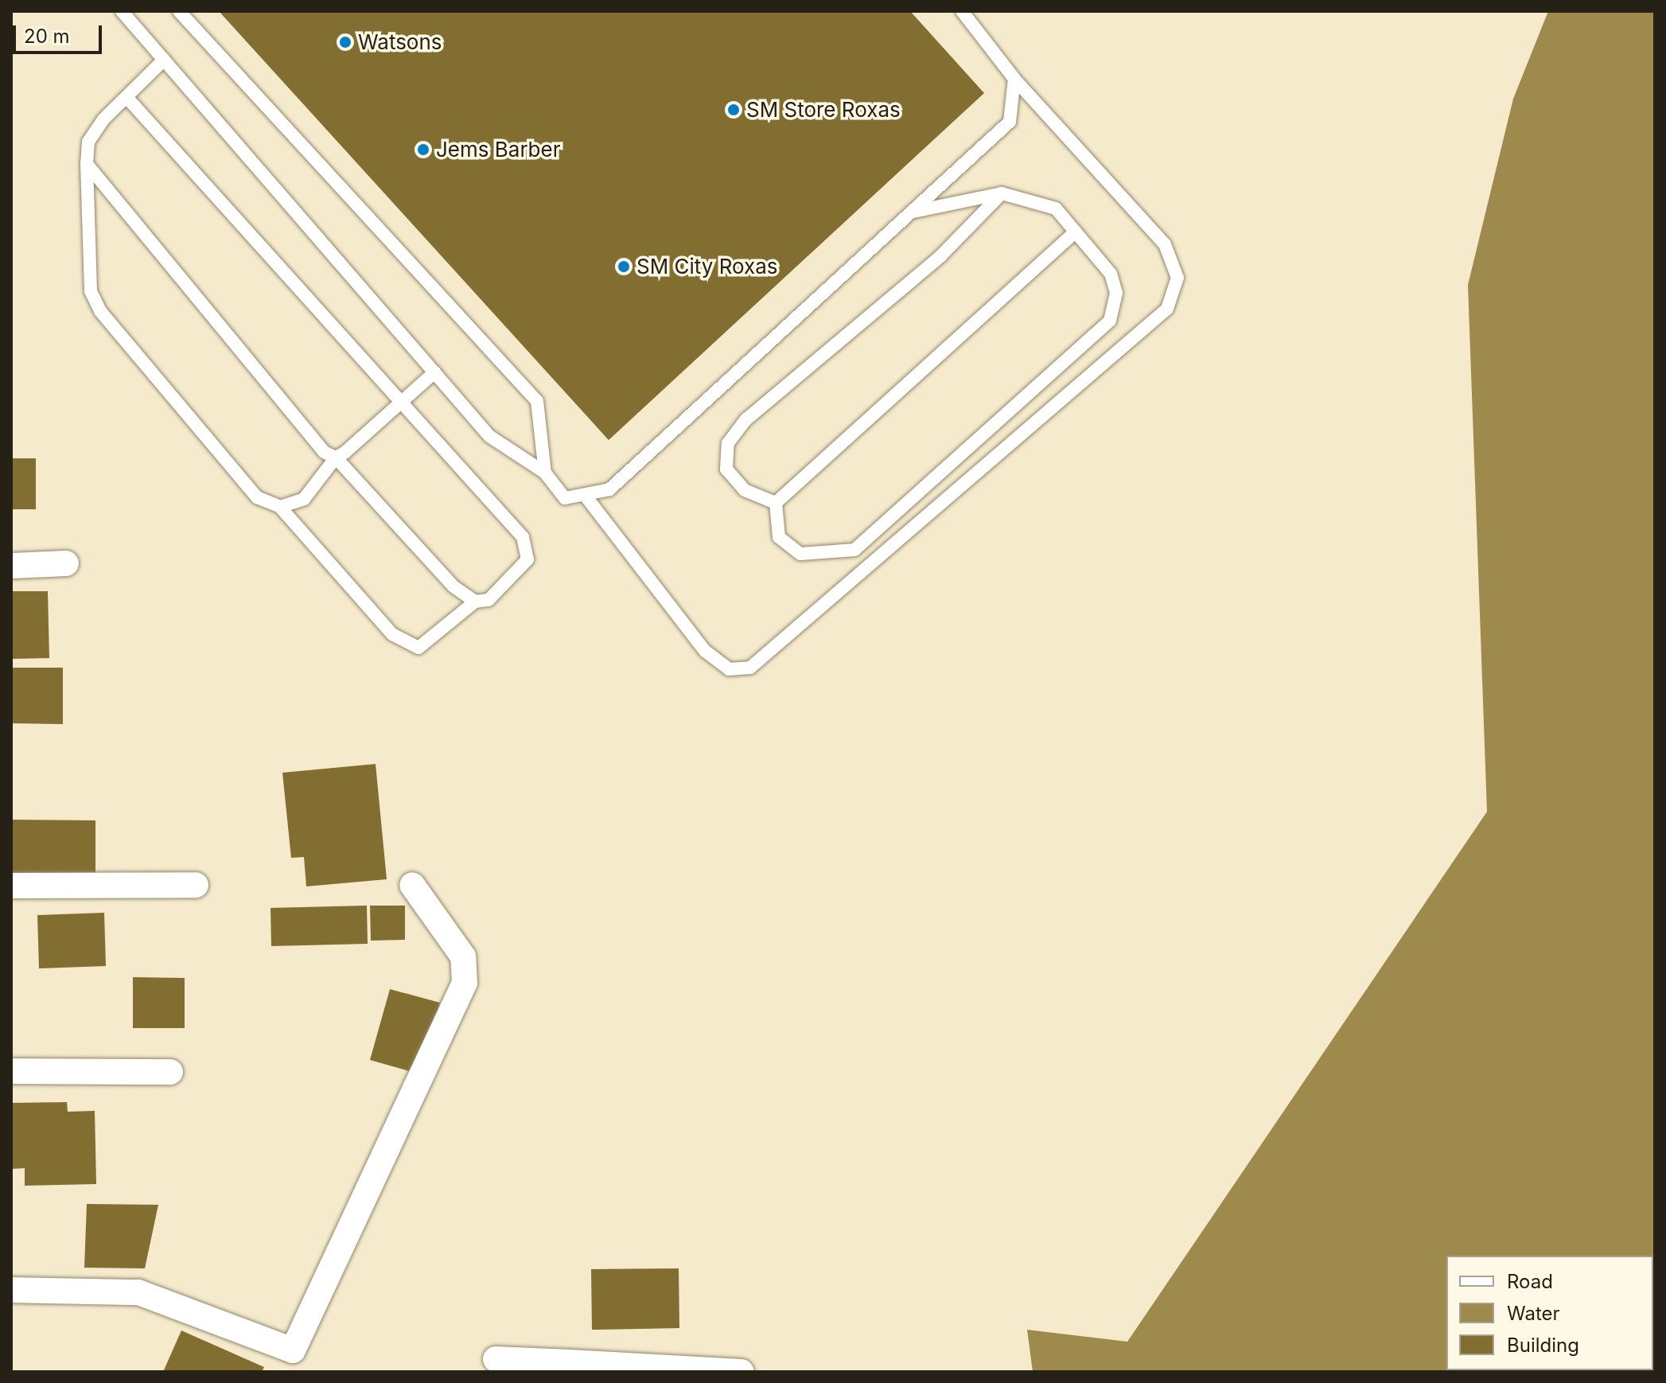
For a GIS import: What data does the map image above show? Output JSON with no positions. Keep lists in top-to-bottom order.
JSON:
{
  "places": [
    "Watsons",
    "SM Store Roxas",
    "Jems Barber",
    "SM City Roxas"
  ],
  "legend": ["Road", "Water", "Building"],
  "scale_bar": "20 m"
}
